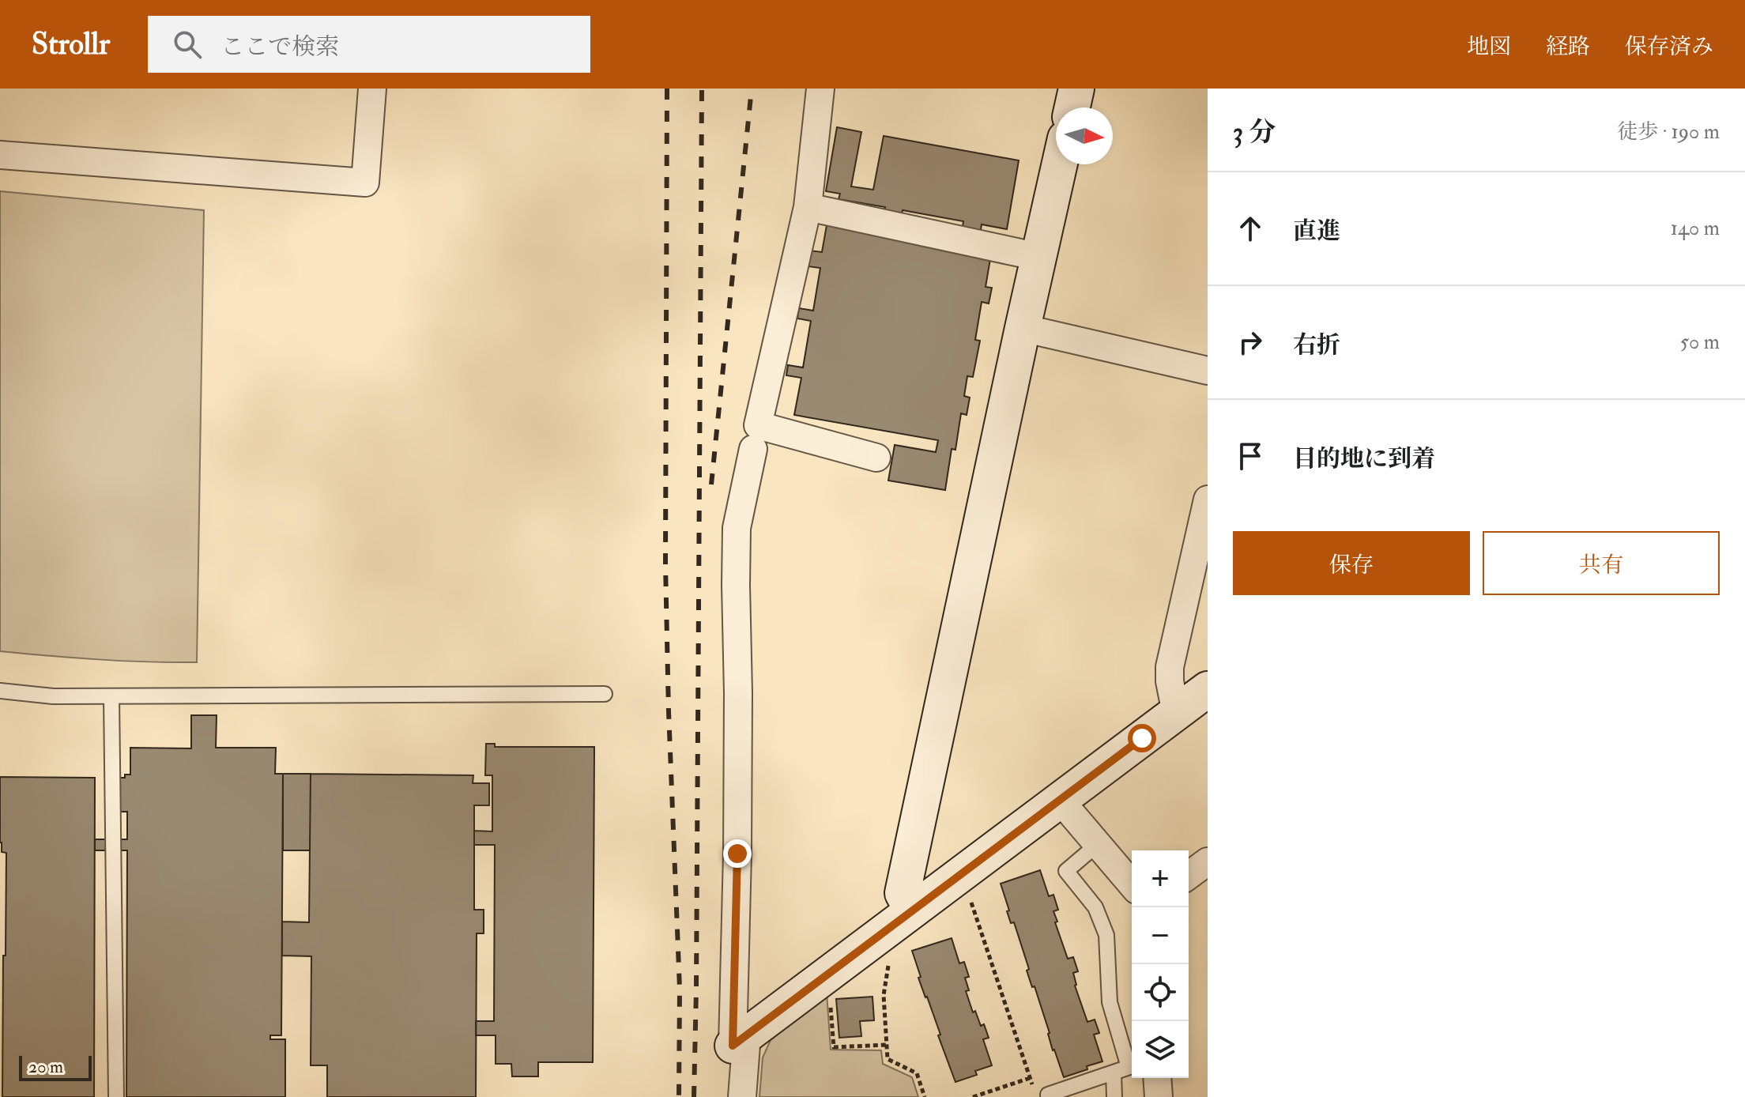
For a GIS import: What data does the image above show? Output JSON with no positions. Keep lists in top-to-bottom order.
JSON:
{
  "scale_bar": "20 m",
  "north": "right",
  "page": {
    "header": "Strollr",
    "search": "ここで検索",
    "nav": ["地図", "経路", "保存済み"],
    "heading": ["3 分", "徒歩 · 190 m"],
    "list": [
      ["直進", "140 m"],
      ["右折", "50 m"],
      "目的地に到着"
    ],
    "buttons": ["保存", "共有"],
    "map_buttons": ["+", "−"],
    "scale": "20 m"
  }
}
